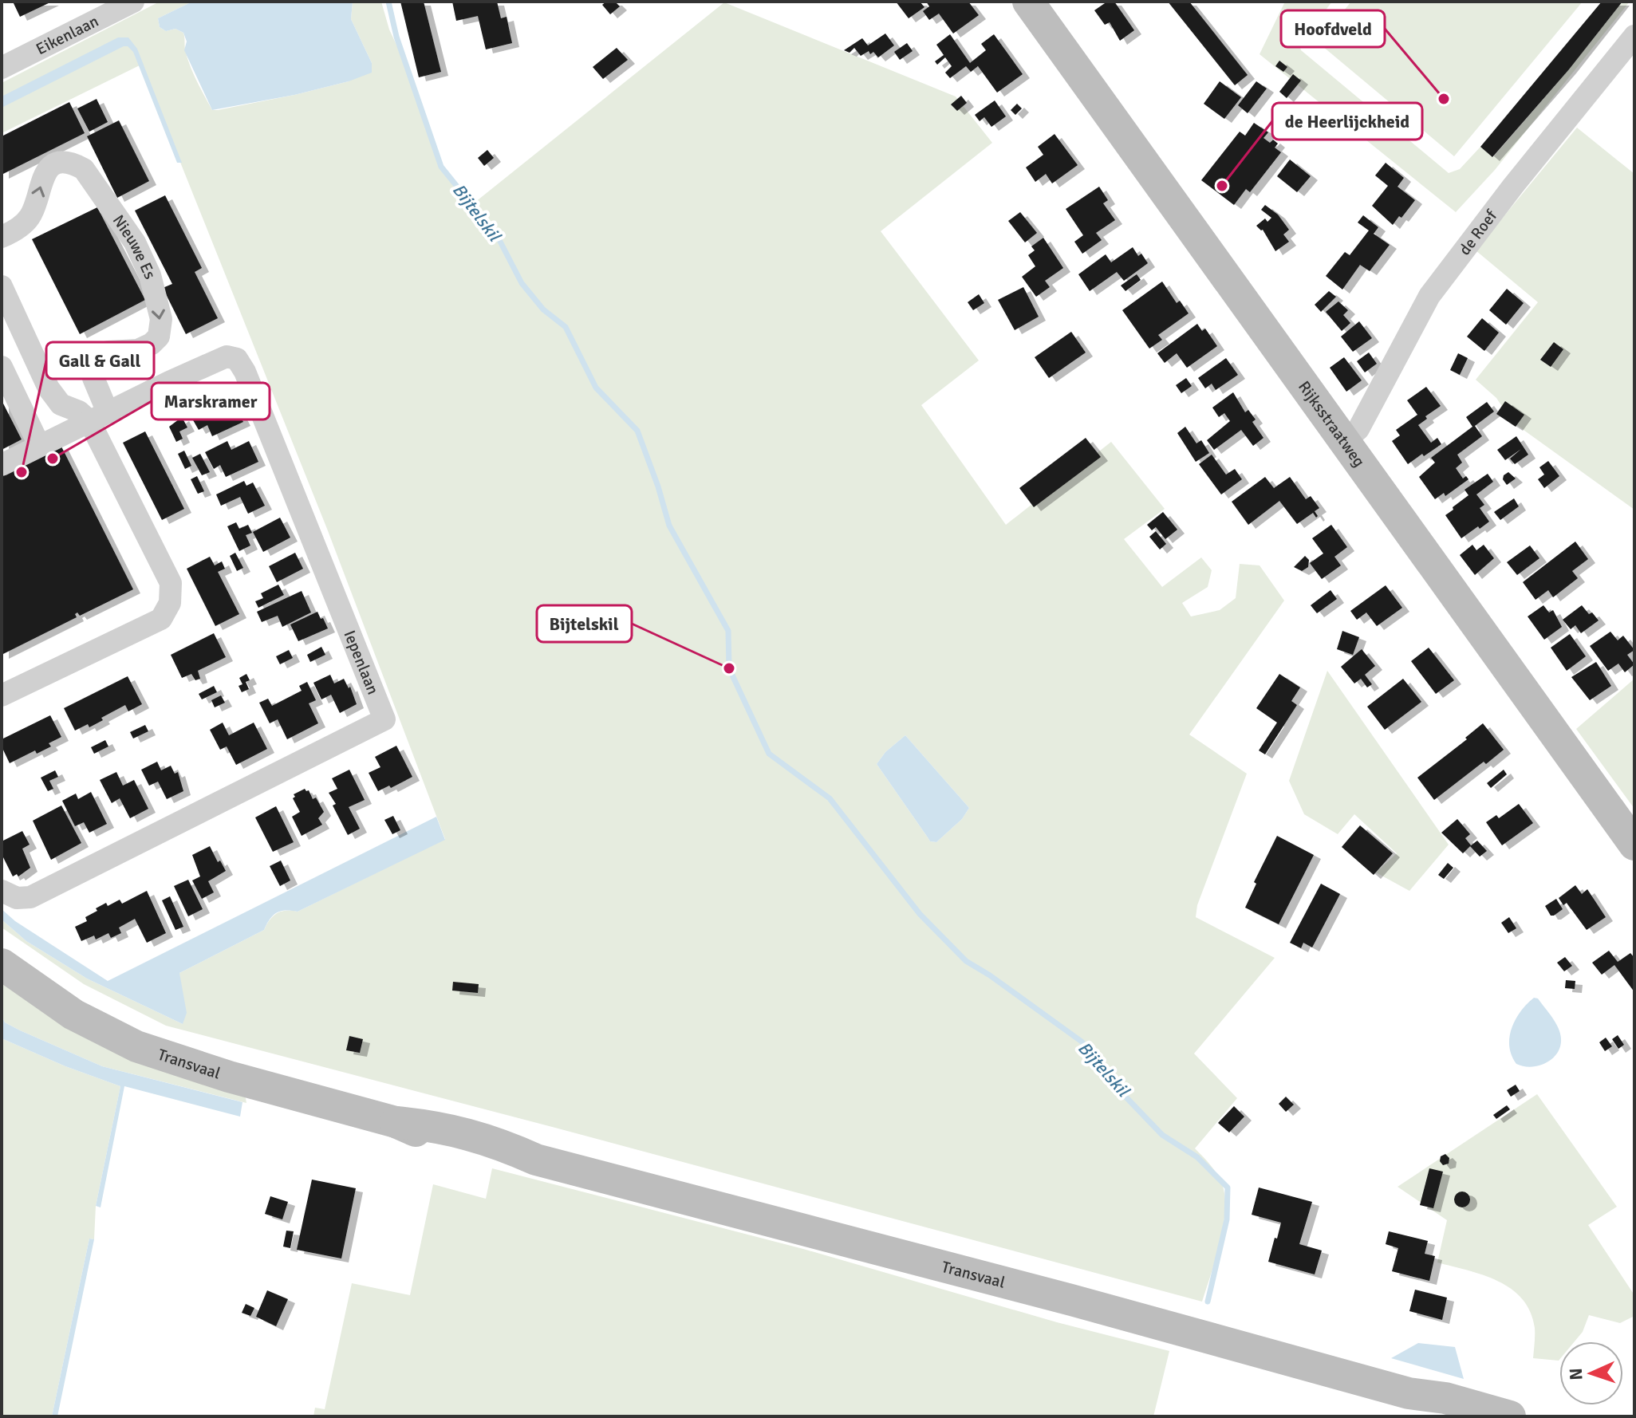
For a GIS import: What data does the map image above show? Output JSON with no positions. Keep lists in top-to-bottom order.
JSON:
{
  "streets": {
    "street": [
      "Eikenlaan",
      "de Roef",
      "Nieuwe Es",
      "Rijksstraatweg",
      "Iepenlaan",
      "Transvaal"
    ]
  },
  "crossings": [
    ["de Roef", "Rijksstraatweg"],
    ["Nieuwe Es", "Iepenlaan"]
  ],
  "water": ["Bijtelskil"],
  "places": [
    "Hoofdveld",
    "de Heerlijckheid",
    "Marskramer",
    "Gall & Gall",
    "Bijtelskil"
  ],
  "north": "left"
}
